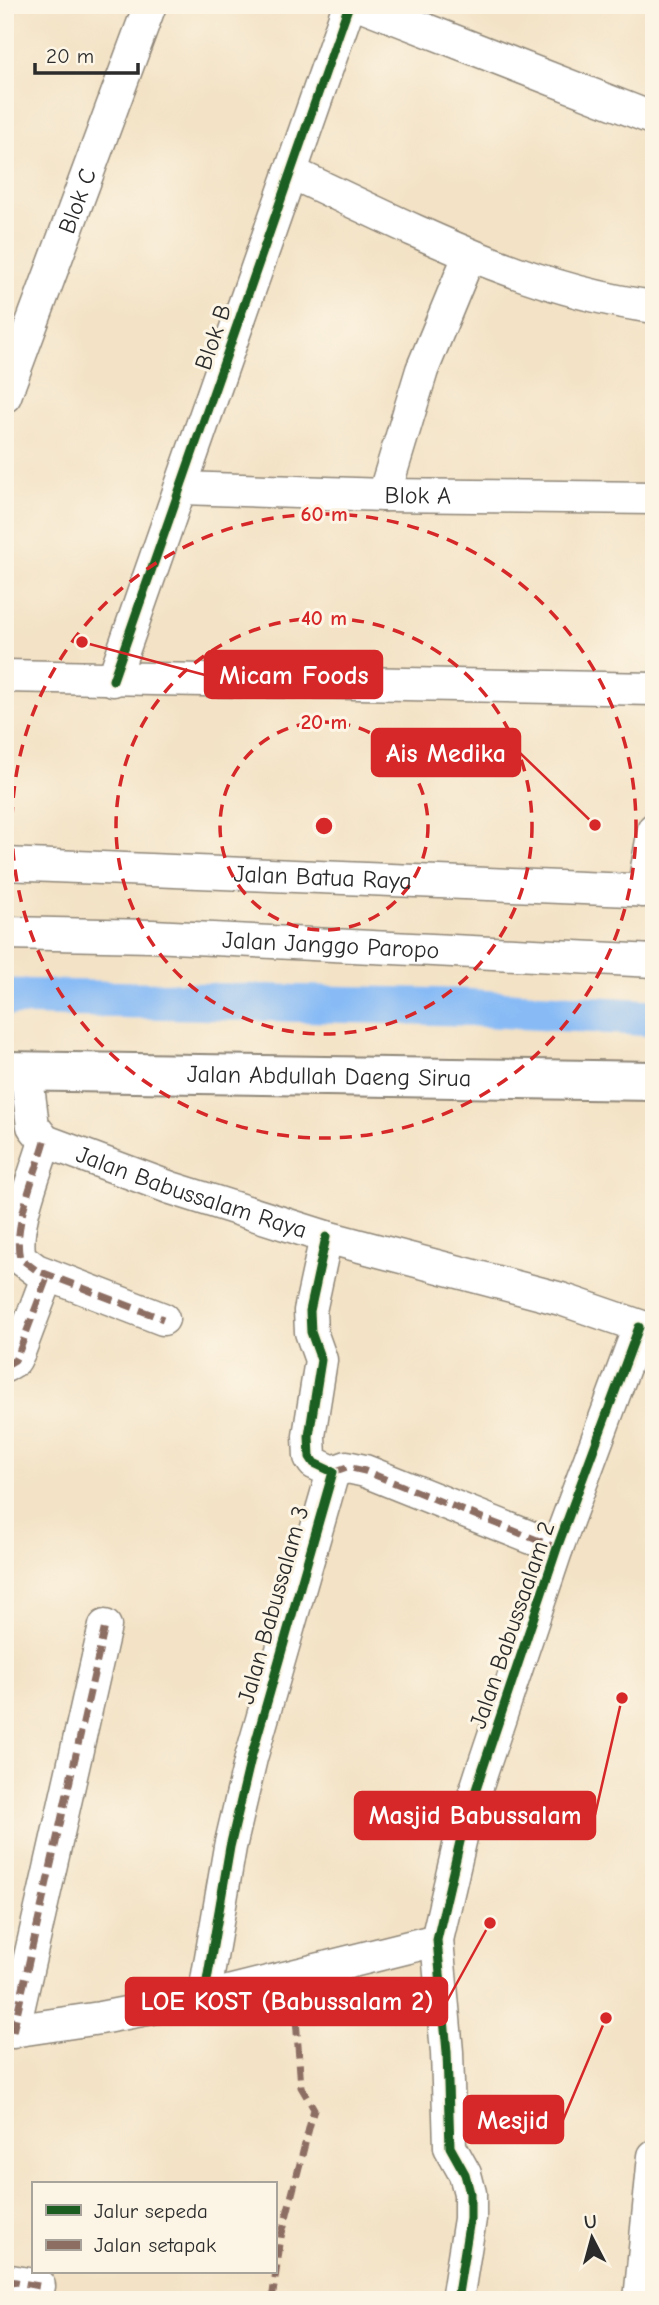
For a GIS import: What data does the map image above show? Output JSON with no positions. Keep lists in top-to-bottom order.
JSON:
{
  "streets": {
    "main road": ["Jalan Abdullah Daeng Sirua"],
    "street": [
      "Blok C",
      "Blok B",
      "Blok A",
      "Jalan Batua Raya",
      "Jalan Janggo Paropo",
      "Jalan Babussalam Raya",
      "Jalan Babussalam 3",
      "Jalan Babussaalam 2"
    ]
  },
  "crossings": [
    ["Blok B", "Blok A"],
    ["Jalan Abdullah Daeng Sirua", "Jalan Babussalam Raya"],
    ["Jalan Babussalam Raya", "Jalan Babussaalam 2"]
  ],
  "places": [
    "Micam Foods",
    "Ais Medika",
    "Masjid Babussalam",
    "LOE KOST (Babussalam 2)",
    "Mesjid"
  ],
  "legend": ["Jalur sepeda", "Jalan setapak"],
  "scale_bar": "20 m",
  "north": "top",
  "rings": ["60 m", "40 m", "20 m"]
}
